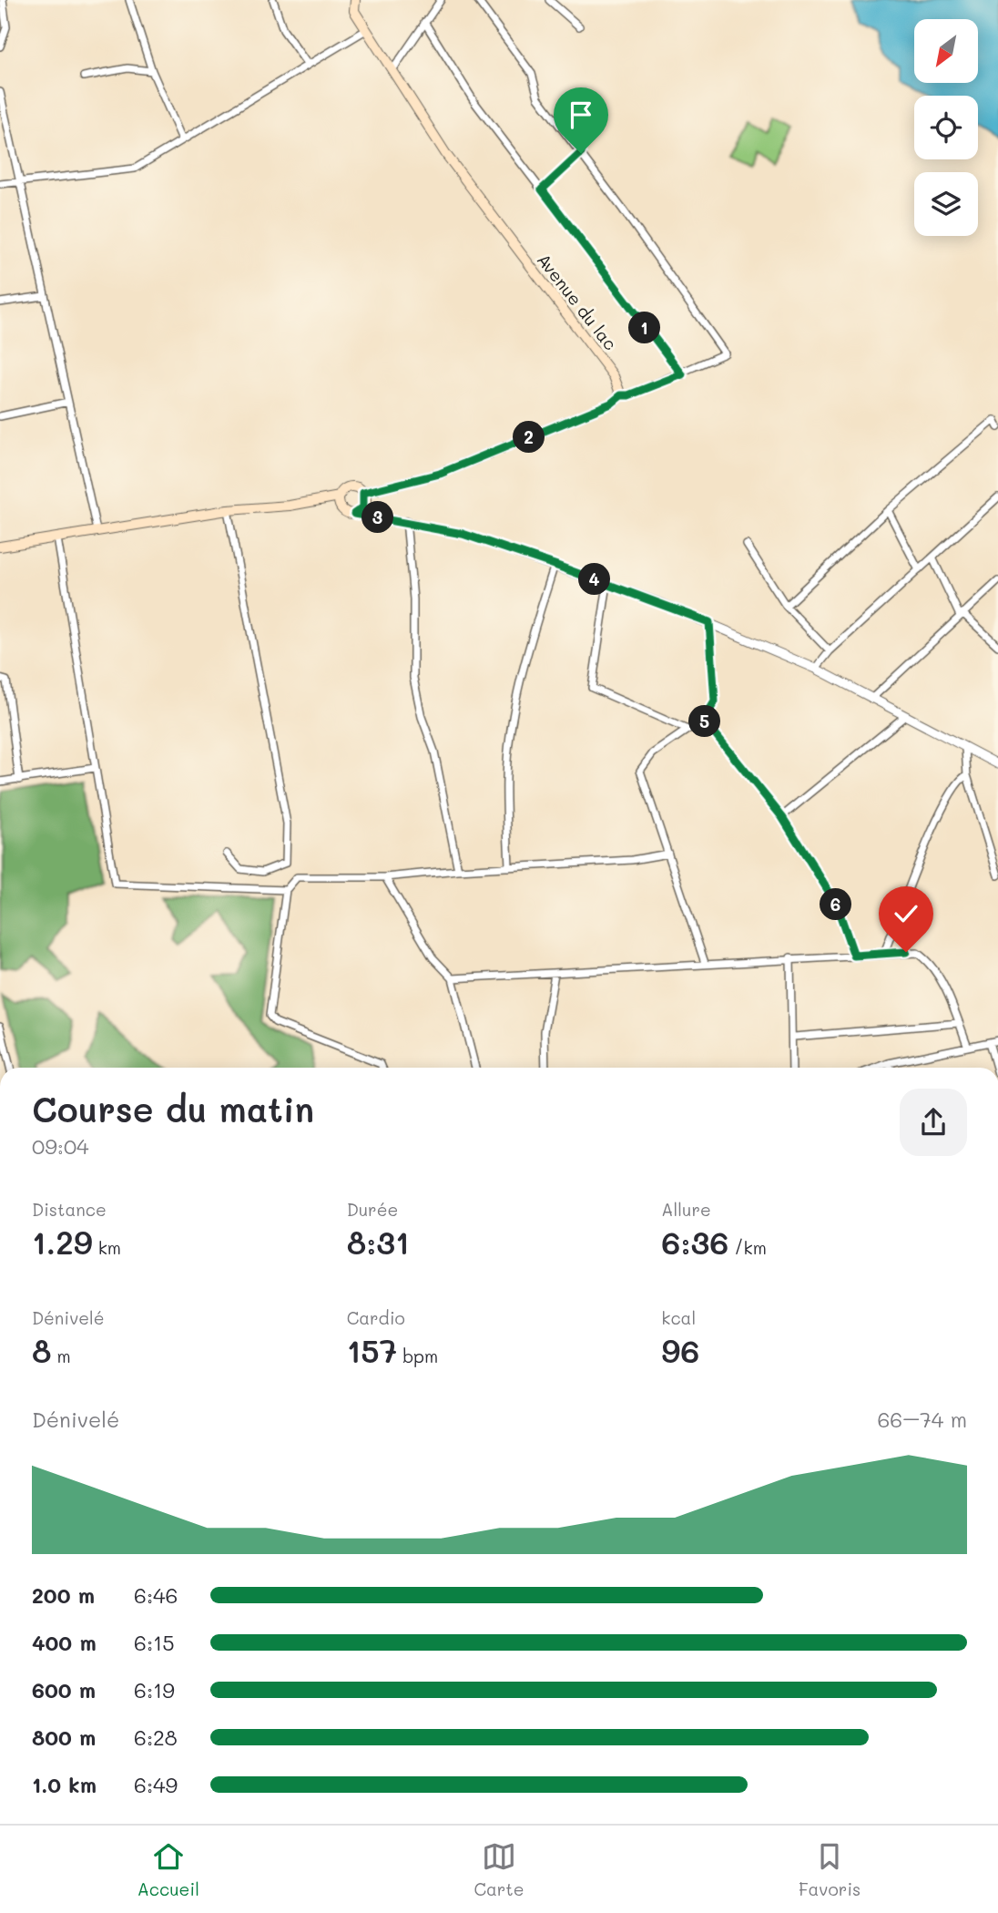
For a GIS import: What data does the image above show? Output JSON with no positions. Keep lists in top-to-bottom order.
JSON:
{
  "streets": {
    "main road": ["Avenue du lac"]
  },
  "north": "bottom left",
  "page": {
    "pins": [
      "1",
      "2",
      "3",
      "4",
      "5",
      "6"
    ],
    "heading": ["Course du matin", "09:04"],
    "stats": [
      ["Distance", "1.29 km"],
      ["Durée", "8:31"],
      ["Allure", "6:36 /km"],
      ["Dénivelé", "8 m"],
      ["Cardio", "157 bpm"],
      ["kcal", "96"]
    ],
    "chart": ["Dénivelé", "66–74 m"],
    "list": [
      {
        "name": "200 m",
        "note": "6:46"
      },
      {
        "name": "400 m",
        "note": "6:15"
      },
      {
        "name": "600 m",
        "note": "6:19"
      },
      {
        "name": "800 m",
        "note": "6:28"
      },
      {
        "name": "1.0 km",
        "note": "6:49"
      }
    ],
    "tabs": ["Accueil", "Carte", "Favoris"]
  }
}
